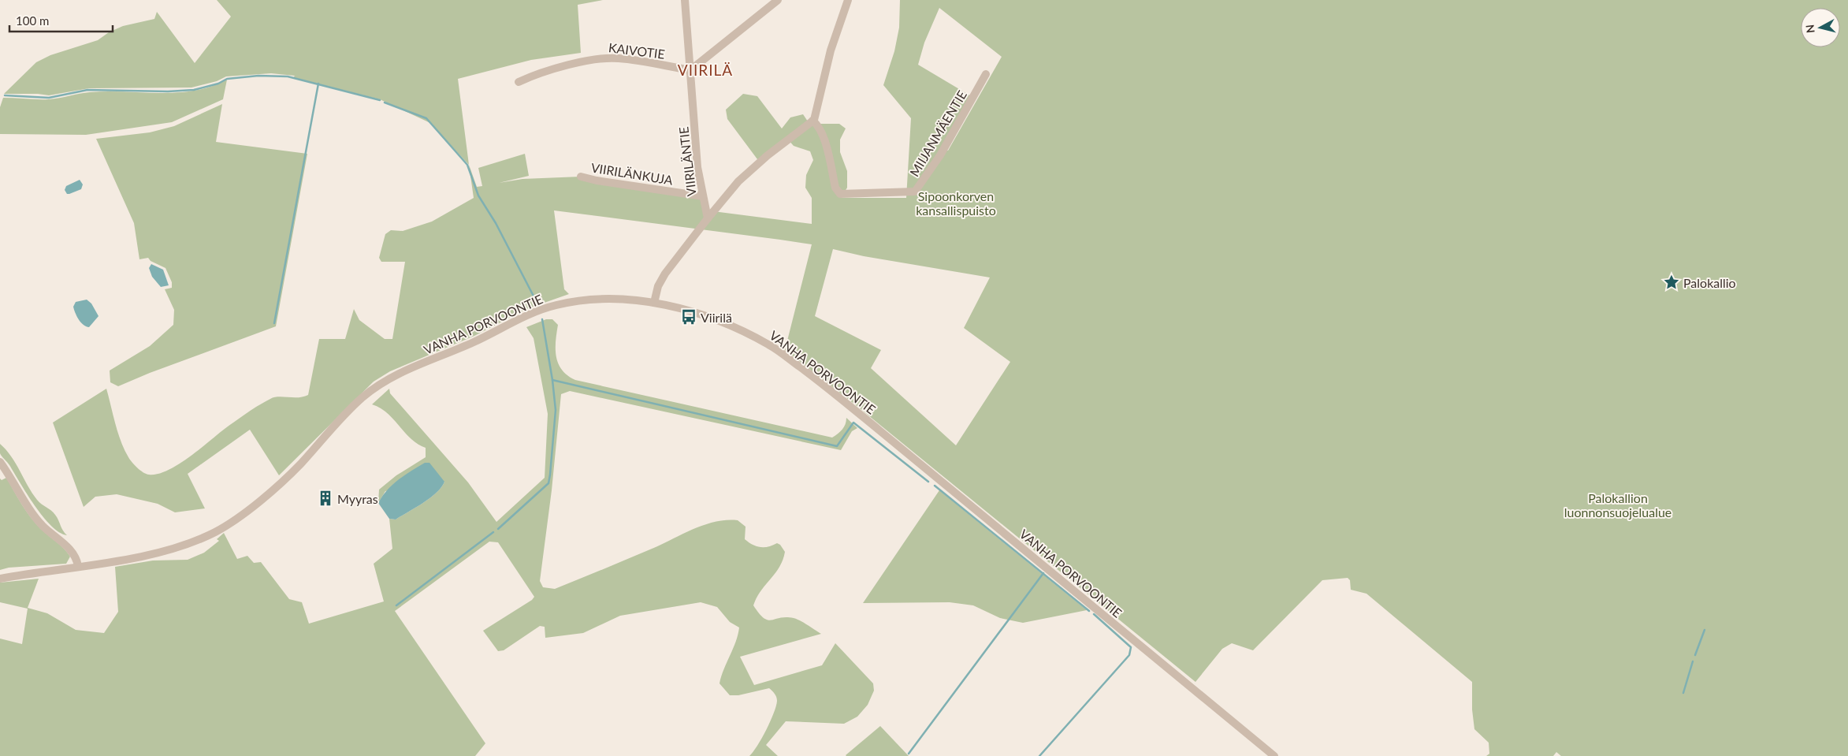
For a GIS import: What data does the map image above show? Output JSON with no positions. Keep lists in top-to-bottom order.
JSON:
{
  "streets": {
    "street": [
      "KAIVOTIE",
      "MIIJANMÄENTIE",
      "VIIRILÄNTIE",
      "VIIRILÄNKUJA",
      "VANHA PORVOONTIE"
    ]
  },
  "crossings": [
    ["KAIVOTIE", "VIIRILÄNTIE"],
    ["VIIRILÄNTIE", "VIIRILÄNKUJA"]
  ],
  "districts": ["VIIRILÄ"],
  "parks": ["Sipoonkorven kansallispuisto", "Palokallion luonnonsuojelualue"],
  "places": {
    "place": ["Palokallio"],
    "bus stop": ["Viirilä"],
    "building": ["Myyras"]
  },
  "scale_bar": "100 m",
  "north": "left"
}
